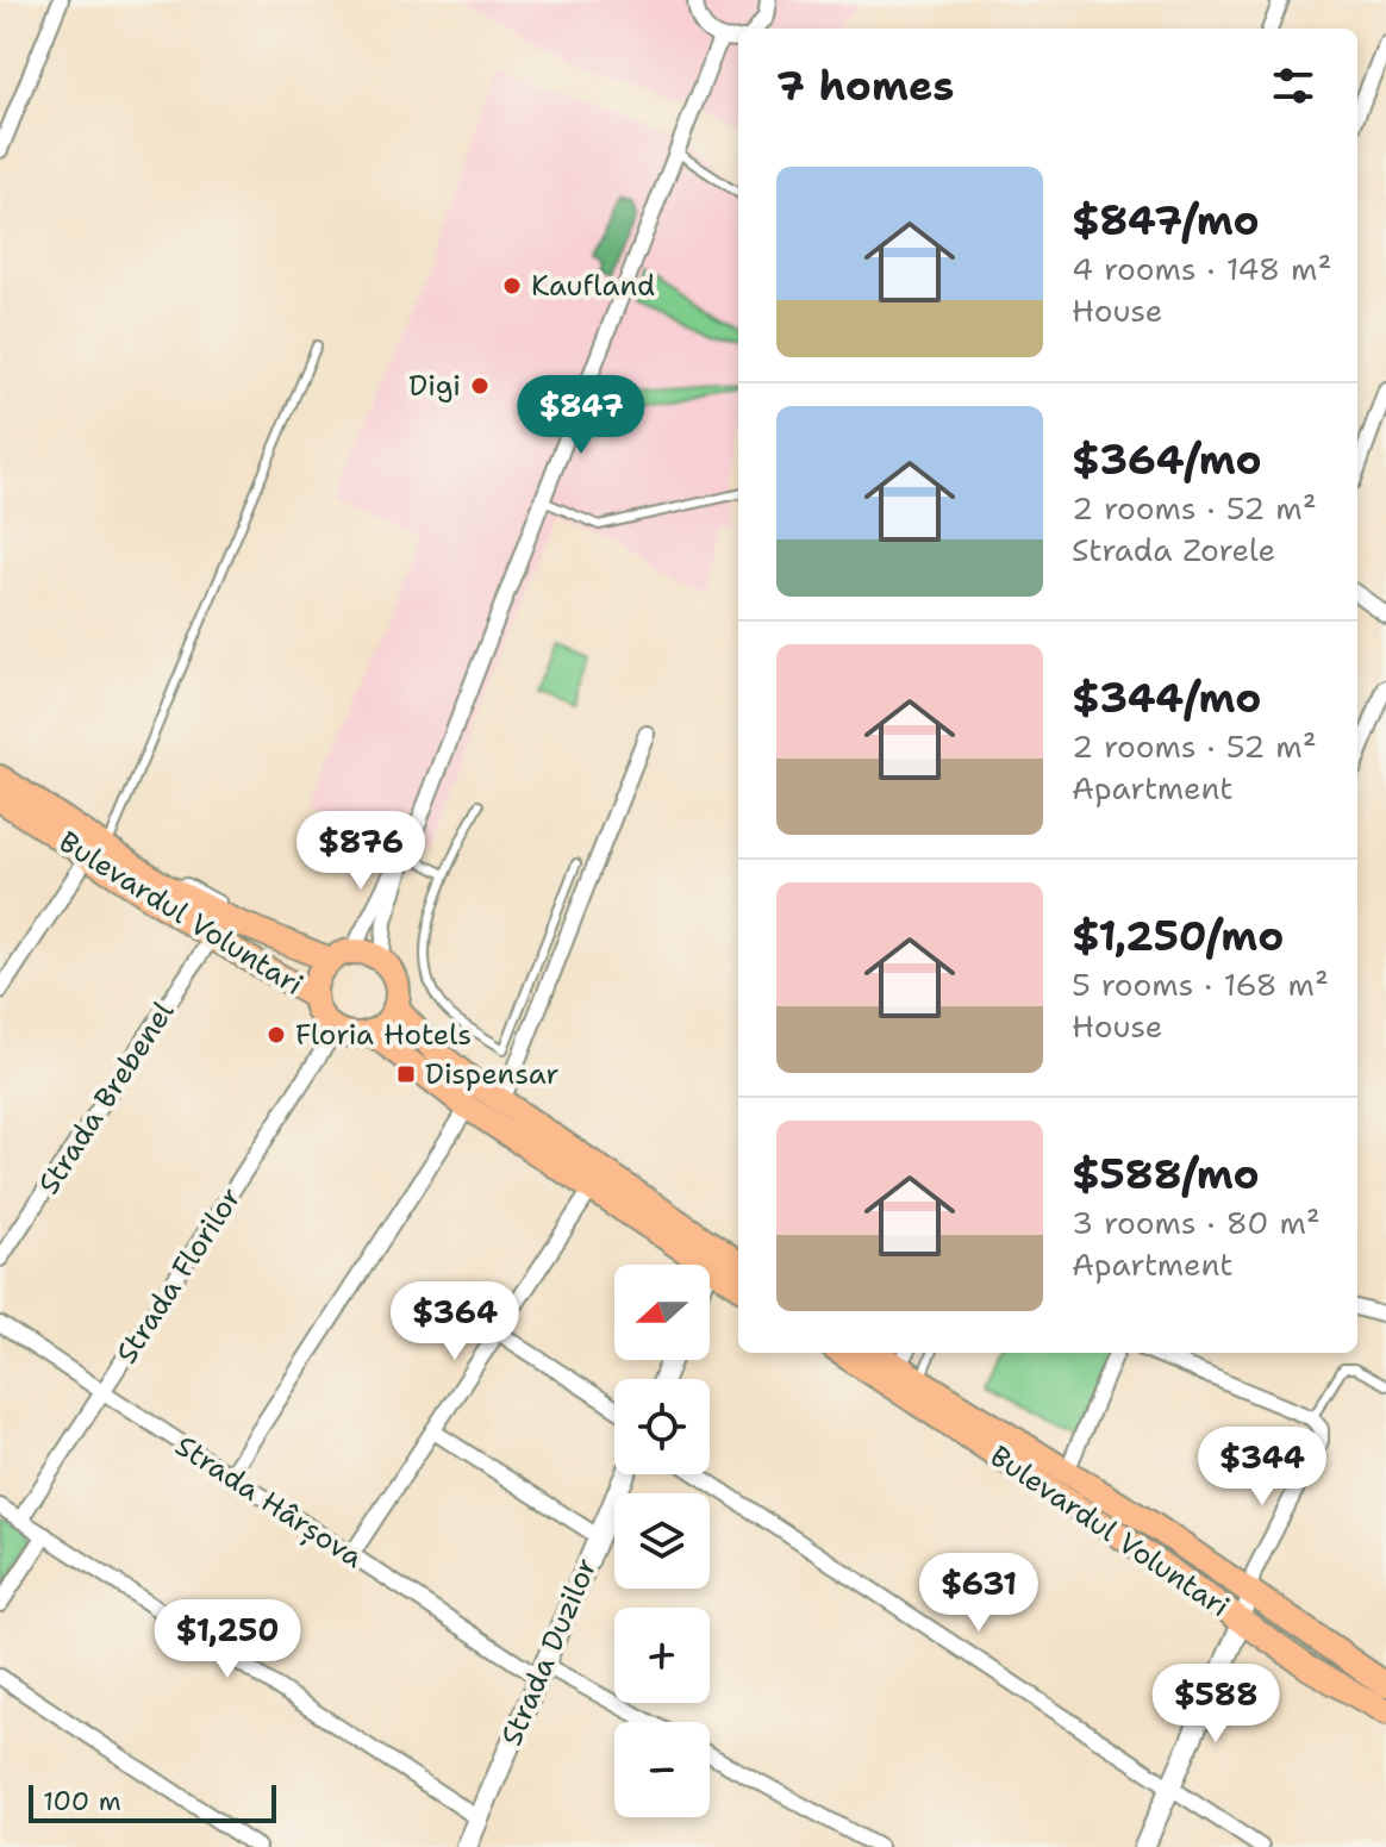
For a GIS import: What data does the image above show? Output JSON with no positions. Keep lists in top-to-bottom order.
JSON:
{
  "streets": {
    "highway": ["Bulevardul Voluntari"],
    "street": [
      "Strada Brebenel",
      "Strada Florilor",
      "Strada Hârșova",
      "Strada Duzilor"
    ]
  },
  "crossings": [
    ["Bulevardul Voluntari", "Strada Brebenel"],
    ["Bulevardul Voluntari", "Strada Florilor"],
    ["Strada Florilor", "Strada Hârșova"],
    ["Strada Hârșova", "Strada Duzilor"]
  ],
  "places": {
    "other": ["Kaufland", "Digi", "Floria Hotels"],
    "transit": ["Dispensar"]
  },
  "scale_bar": "100 m",
  "north": "left",
  "page": {
    "heading": "7 homes",
    "list": [
      {
        "name": "$847/mo",
        "note": "4 rooms · 148 m² · House"
      },
      {
        "name": "$364/mo",
        "note": "2 rooms · 52 m² · Strada Zorele"
      },
      {
        "name": "$344/mo",
        "note": "2 rooms · 52 m² · Apartment"
      },
      {
        "name": "$1,250/mo",
        "note": "5 rooms · 168 m² · House"
      },
      {
        "name": "$588/mo",
        "note": "3 rooms · 80 m² · Apartment"
      }
    ],
    "price": [
      "$847",
      "$876",
      "$364",
      "$344",
      "$631",
      "$1,250",
      "$588"
    ],
    "map_buttons": ["+", "−"],
    "scale": "100 m"
  }
}
